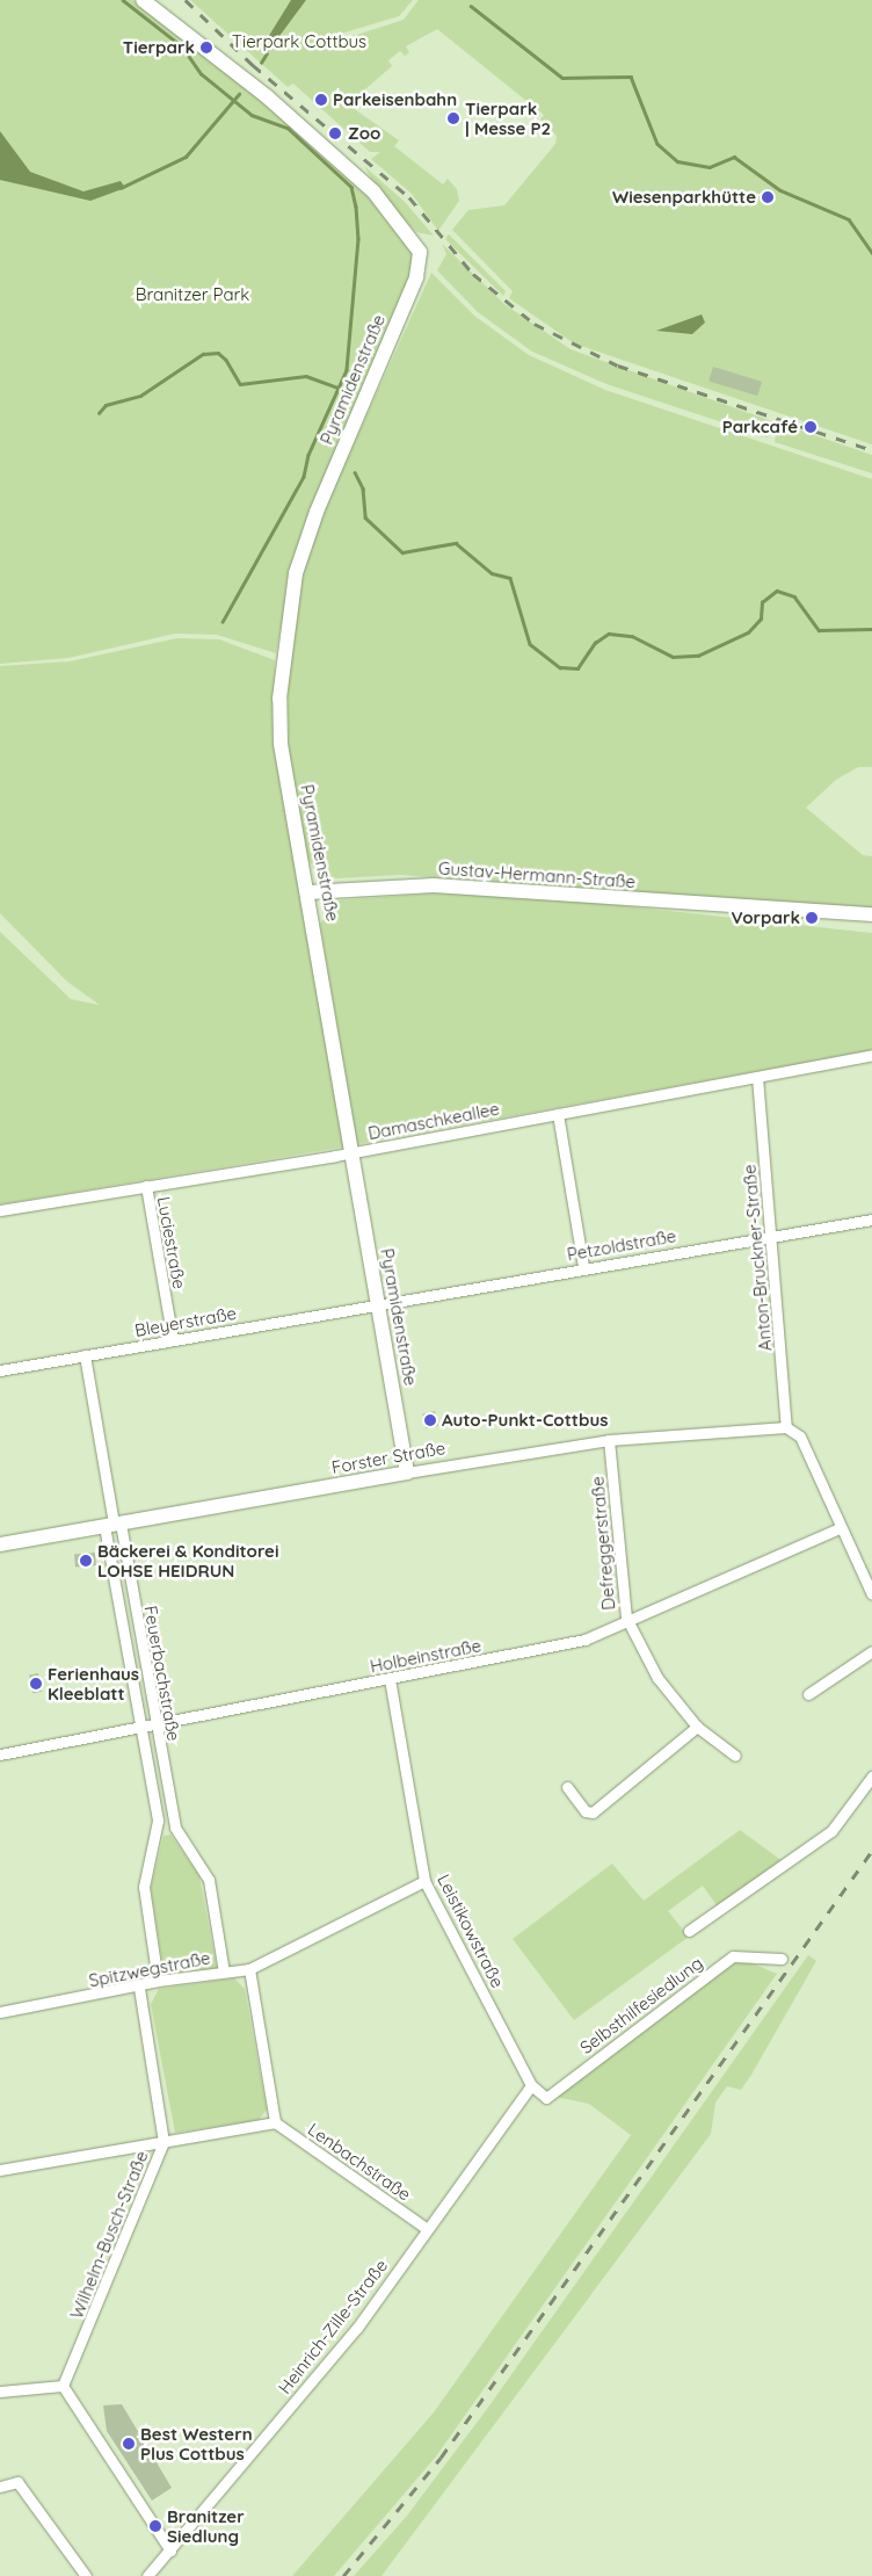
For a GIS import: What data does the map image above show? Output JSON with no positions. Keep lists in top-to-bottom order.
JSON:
{
  "streets": {
    "main road": ["Pyramidenstraße", "Gustav-Hermann-Straße", "Forster Straße"],
    "street": [
      "Damaschkeallee",
      "Luciestraße",
      "Petzoldstraße",
      "Anton-Bruckner-Straße",
      "Bleyerstraße",
      "Defreggerstraße",
      "Holbeinstraße",
      "Feuerbachstraße",
      "Leistikowstraße",
      "Spitzwegstraße",
      "Selbsthilfesiedlung",
      "Lenbachstraße",
      "Wilhelm-Busch-Straße",
      "Heinrich-Zille-Straße"
    ]
  },
  "crossings": [
    ["Pyramidenstraße", "Gustav-Hermann-Straße"],
    ["Pyramidenstraße", "Damaschkeallee"],
    ["Pyramidenstraße", "Petzoldstraße"],
    ["Pyramidenstraße", "Bleyerstraße"],
    ["Pyramidenstraße", "Forster Straße"],
    ["Damaschkeallee", "Luciestraße"],
    ["Damaschkeallee", "Anton-Bruckner-Straße"],
    ["Luciestraße", "Bleyerstraße"],
    ["Petzoldstraße", "Anton-Bruckner-Straße"],
    ["Petzoldstraße", "Bleyerstraße"],
    ["Anton-Bruckner-Straße", "Forster Straße"],
    ["Anton-Bruckner-Straße", "Holbeinstraße"],
    ["Bleyerstraße", "Feuerbachstraße"],
    ["Forster Straße", "Defreggerstraße"],
    ["Forster Straße", "Feuerbachstraße"],
    ["Defreggerstraße", "Holbeinstraße"],
    ["Holbeinstraße", "Feuerbachstraße"],
    ["Holbeinstraße", "Leistikowstraße"],
    ["Feuerbachstraße", "Spitzwegstraße"],
    ["Leistikowstraße", "Spitzwegstraße"],
    ["Leistikowstraße", "Selbsthilfesiedlung"],
    ["Leistikowstraße", "Heinrich-Zille-Straße"],
    ["Spitzwegstraße", "Wilhelm-Busch-Straße"],
    ["Selbsthilfesiedlung", "Heinrich-Zille-Straße"],
    ["Lenbachstraße", "Heinrich-Zille-Straße"]
  ],
  "parks": ["Tierpark Cottbus", "Branitzer Park"],
  "places": [
    "Tierpark",
    "Parkeisenbahn",
    "Tierpark | Messe P2",
    "Zoo",
    "Wiesenparkhütte",
    "Parkcafé",
    "Vorpark",
    "Auto-Punkt-Cottbus",
    "Bäckerei & Konditorei LOHSE HEIDRUN",
    "Ferienhaus Kleeblatt",
    "Best Western Plus Cottbus",
    "Branitzer Siedlung"
  ]
}
